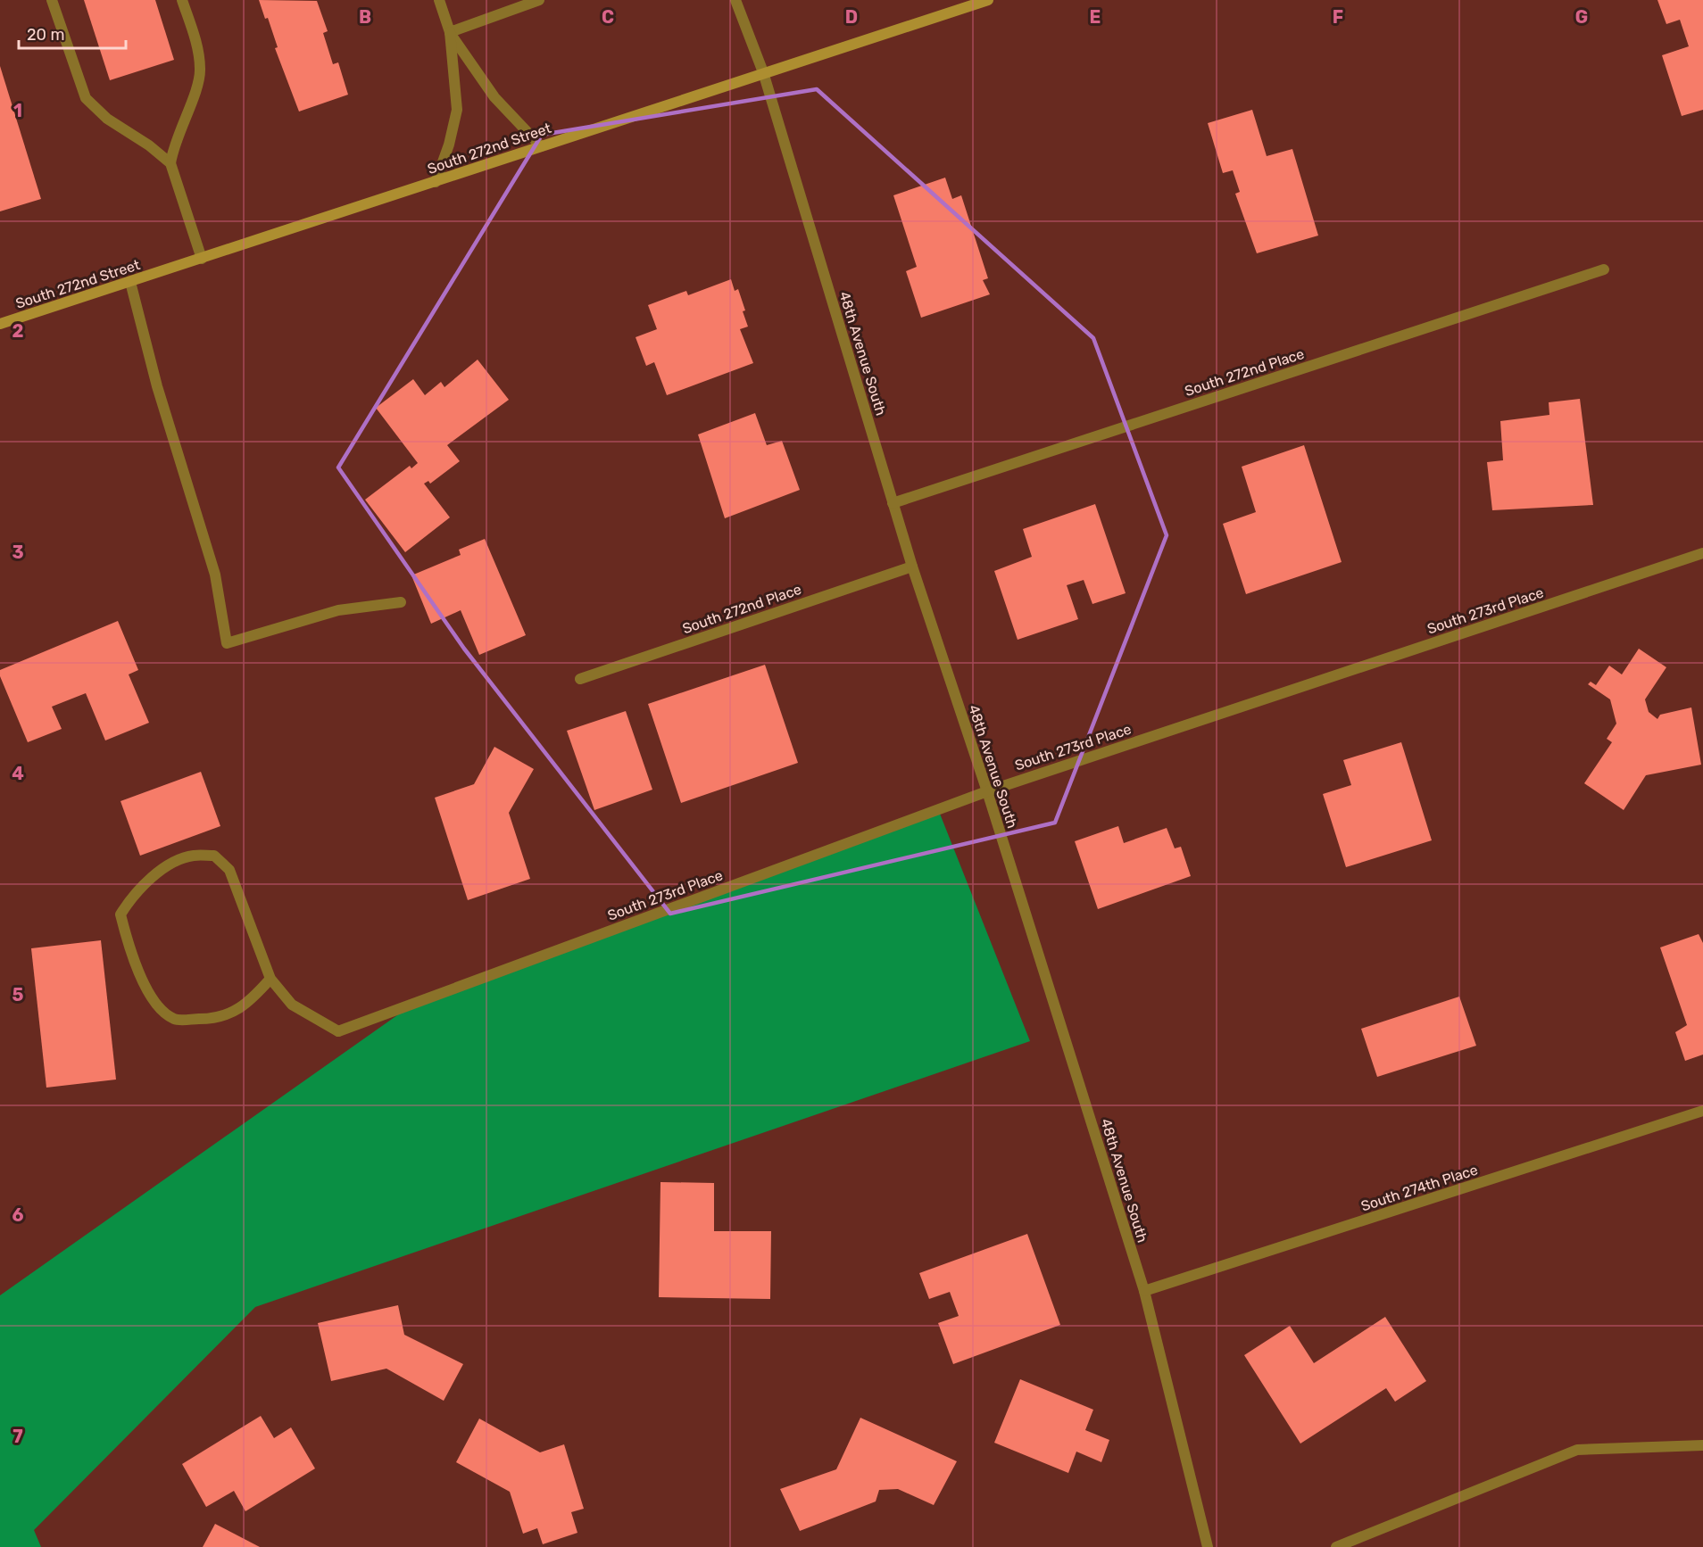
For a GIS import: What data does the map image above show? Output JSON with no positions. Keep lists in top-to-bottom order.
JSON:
{
  "streets": {
    "main road": ["South 272nd Street"],
    "street": [
      "48th Avenue South",
      "South 272nd Place",
      "South 273rd Place",
      "South 274th Place"
    ]
  },
  "crossings": [
    ["South 272nd Street", "48th Avenue South"],
    ["48th Avenue South", "South 272nd Place"],
    ["48th Avenue South", "South 273rd Place"],
    ["48th Avenue South", "South 274th Place"]
  ],
  "scale_bar": "20 m",
  "grid": {
    "columns": [
      "B",
      "C",
      "D",
      "E",
      "F",
      "G"
    ],
    "rows": [
      "1",
      "2",
      "3",
      "4",
      "5",
      "6",
      "7"
    ]
  }
}
